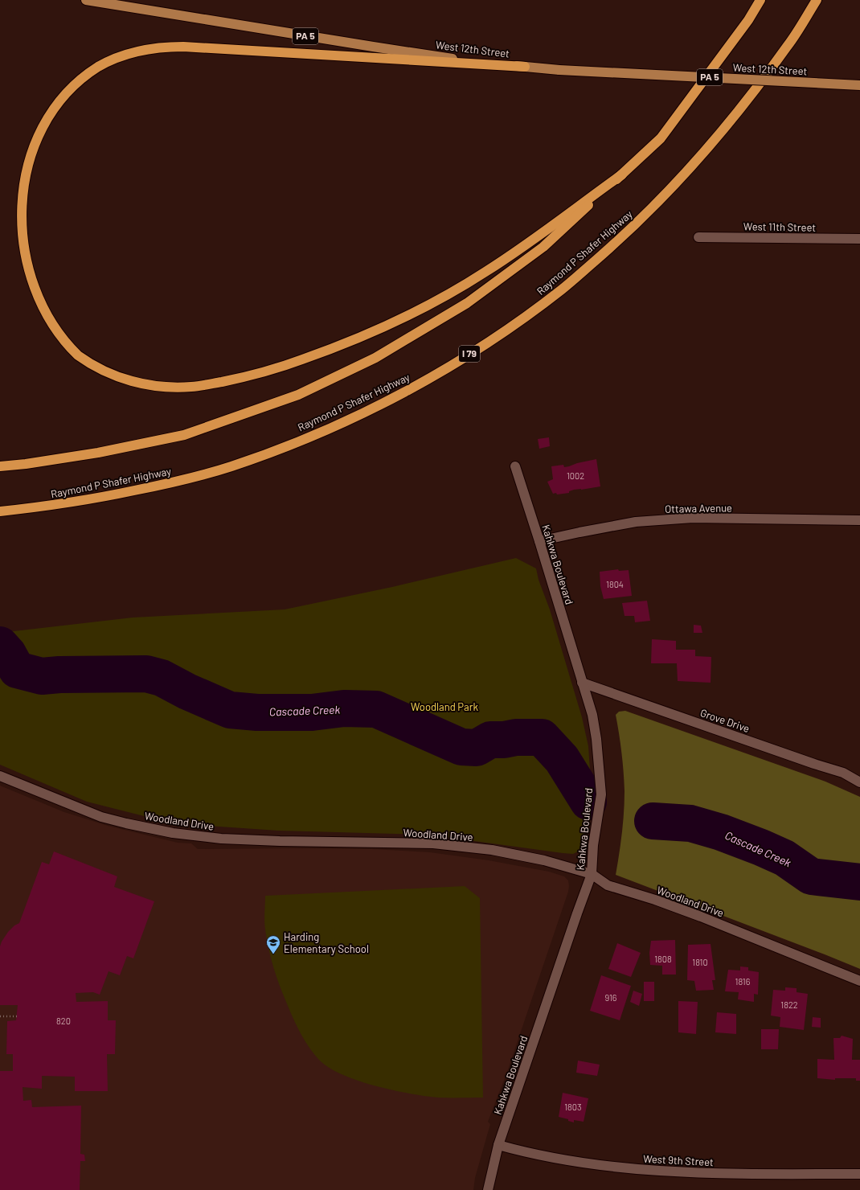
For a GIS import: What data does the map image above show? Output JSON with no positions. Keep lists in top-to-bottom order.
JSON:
{
  "streets": {
    "highway": ["Raymond P Shafer Highway", "I 79"],
    "main road": ["PA 5", "West 12th Street"],
    "street": [
      "West 11th Street",
      "Ottawa Avenue",
      "Kahkwa Boulevard",
      "Grove Drive",
      "Woodland Drive",
      "West 9th Street"
    ]
  },
  "crossings": [
    ["Ottawa Avenue", "Kahkwa Boulevard"],
    ["Kahkwa Boulevard", "Grove Drive"],
    ["Kahkwa Boulevard", "Woodland Drive"],
    ["Kahkwa Boulevard", "West 9th Street"]
  ],
  "water": ["Cascade Creek"],
  "parks": ["Woodland Park"],
  "places": {
    "school or university": ["Harding Elementary School"]
  },
  "house_numbers": [
    "1002",
    "1804",
    "1808",
    "1810",
    "1816",
    "916",
    "1822",
    "820",
    "1803"
  ]
}
